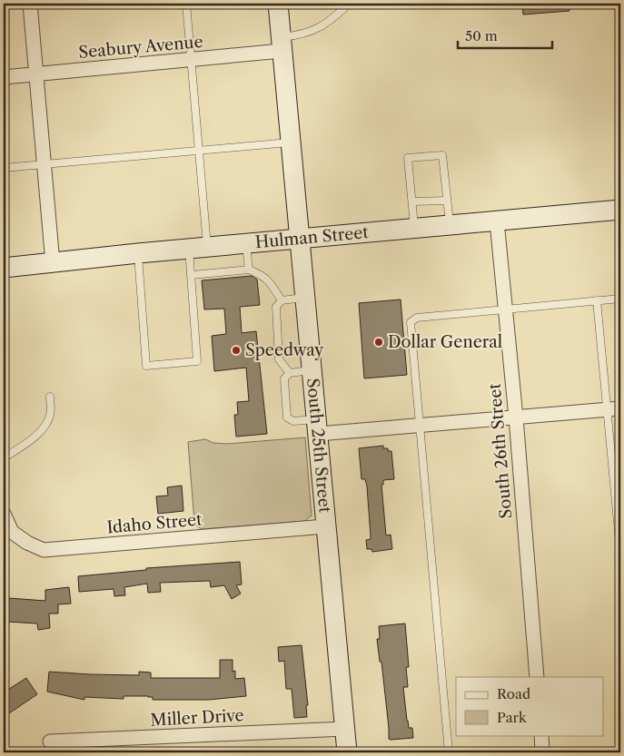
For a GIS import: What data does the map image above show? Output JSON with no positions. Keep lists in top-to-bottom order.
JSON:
{
  "streets": {
    "main road": ["Hulman Street", "South 25th Street"],
    "street": [
      "Seabury Avenue",
      "South 26th Street",
      "Idaho Street",
      "Miller Drive"
    ]
  },
  "crossings": [
    ["Seabury Avenue", "South 25th Street"],
    ["Hulman Street", "South 25th Street"],
    ["Hulman Street", "South 26th Street"],
    ["South 25th Street", "Idaho Street"],
    ["South 25th Street", "Miller Drive"]
  ],
  "places": ["Dollar General", "Speedway"],
  "legend": ["Road", "Park"],
  "scale_bar": "50 m"
}
